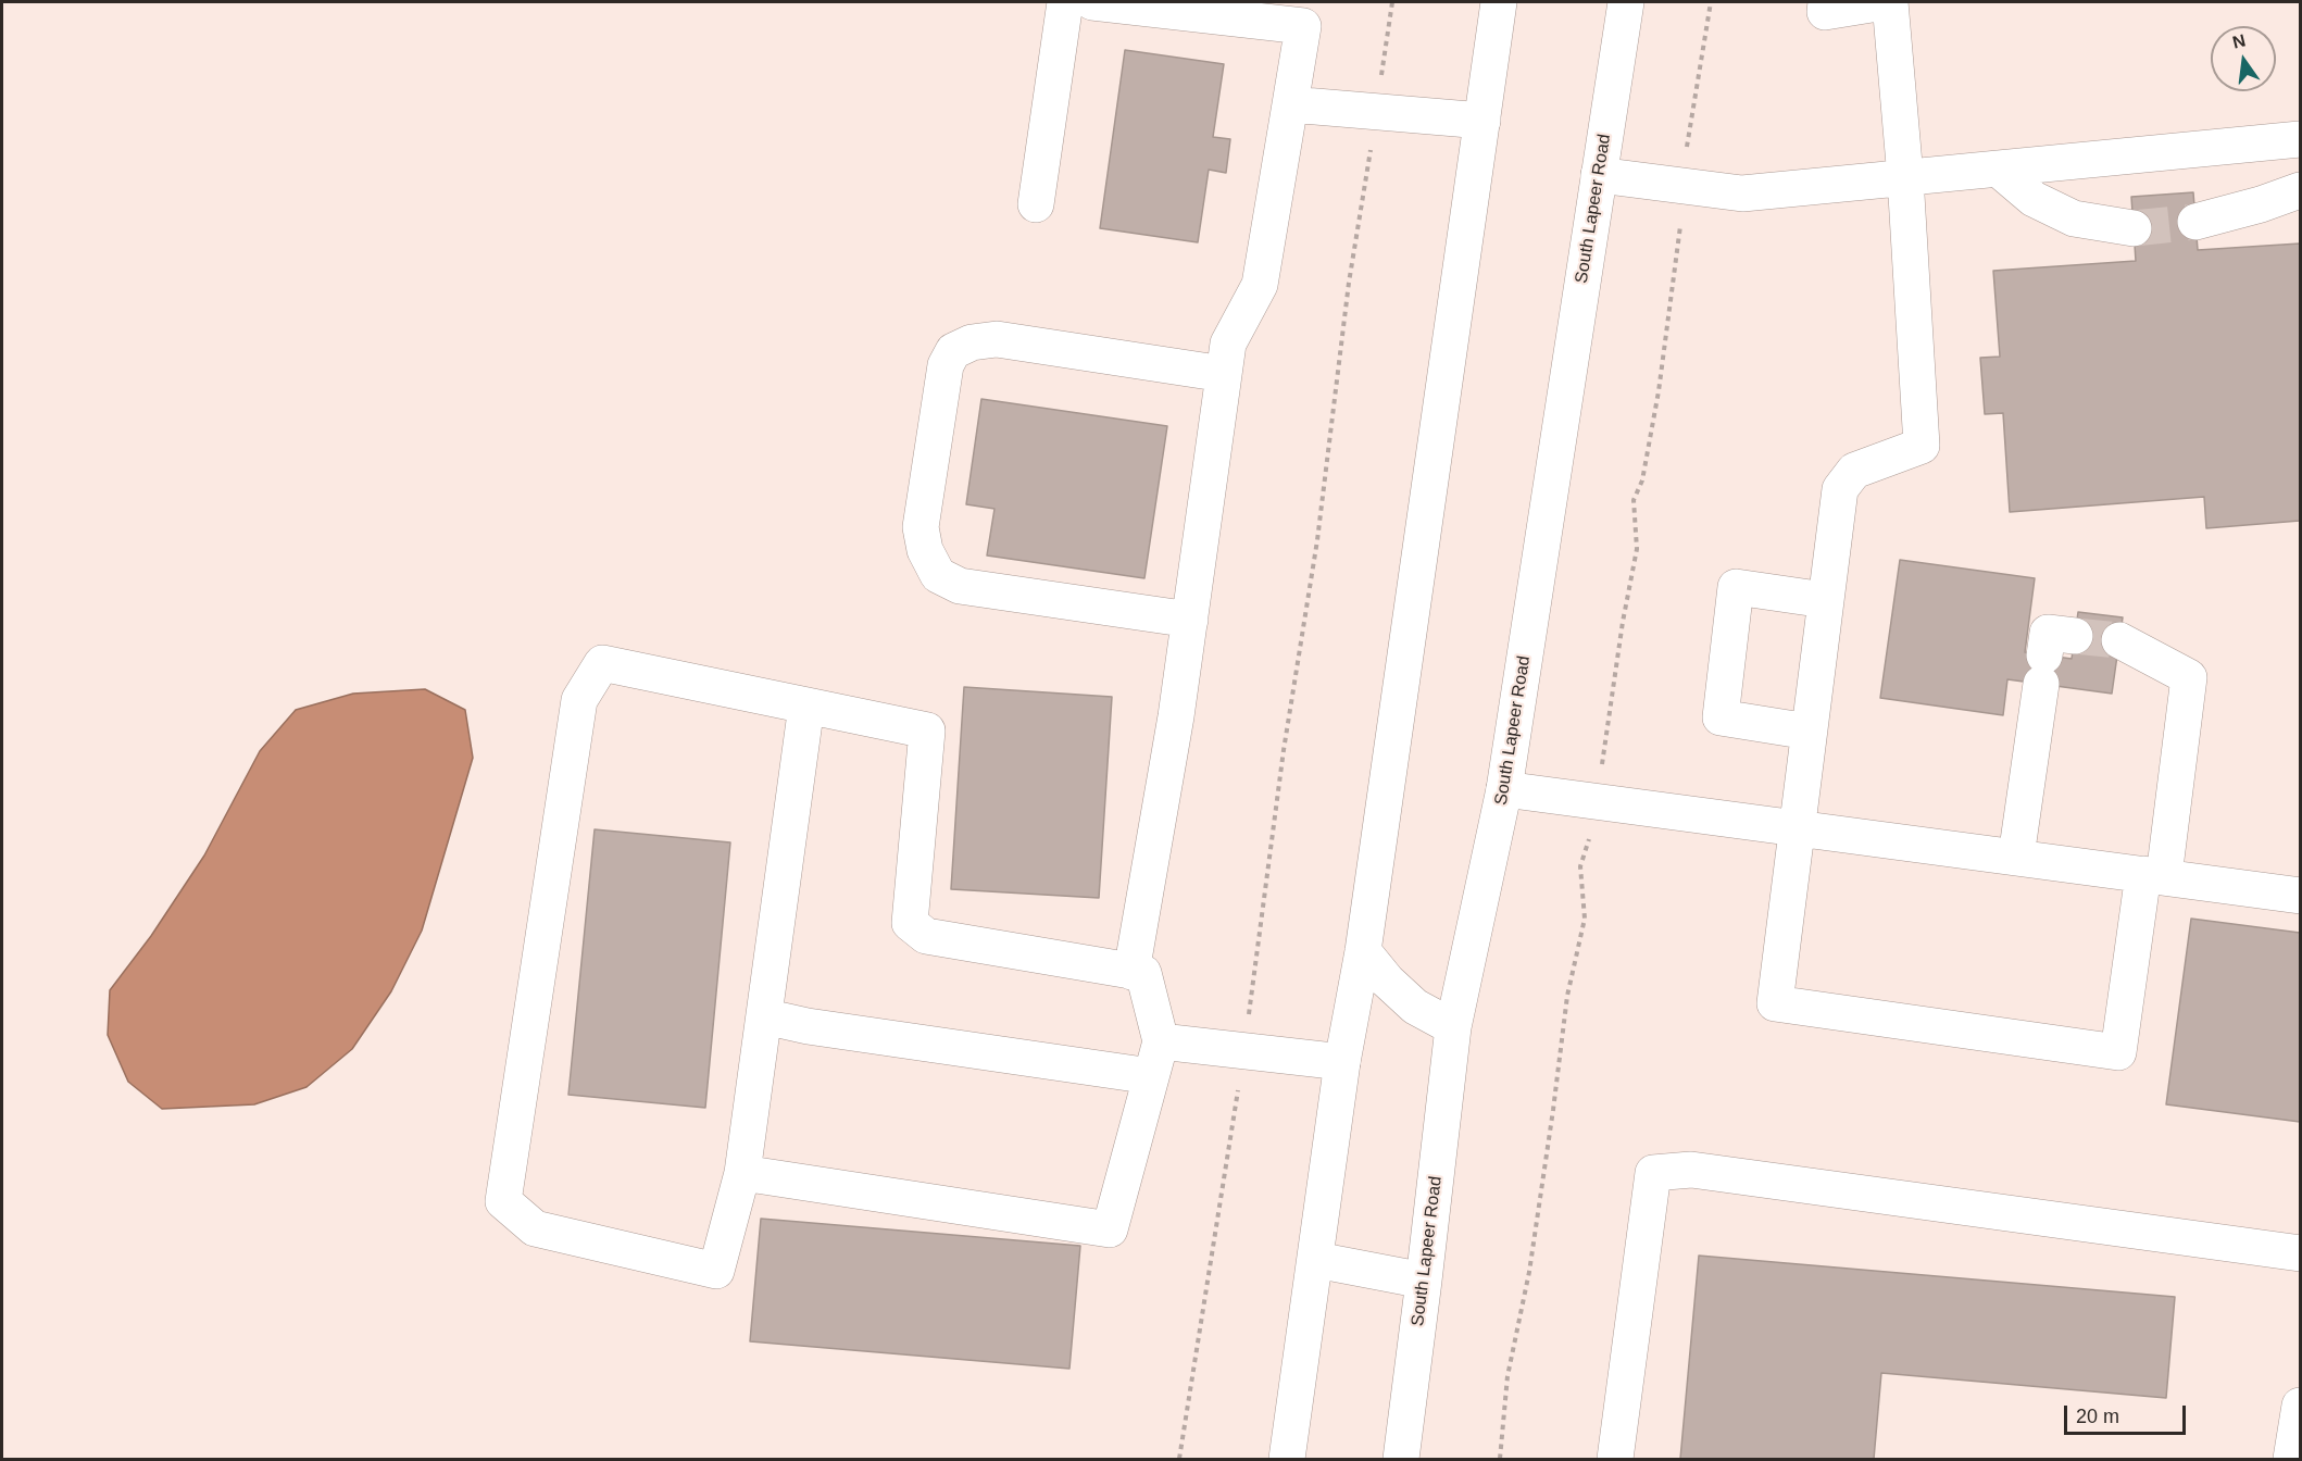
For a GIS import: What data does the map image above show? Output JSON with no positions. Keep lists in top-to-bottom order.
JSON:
{
  "streets": {
    "main road": ["South Lapeer Road"]
  },
  "scale_bar": "20 m",
  "north": "top"
}
